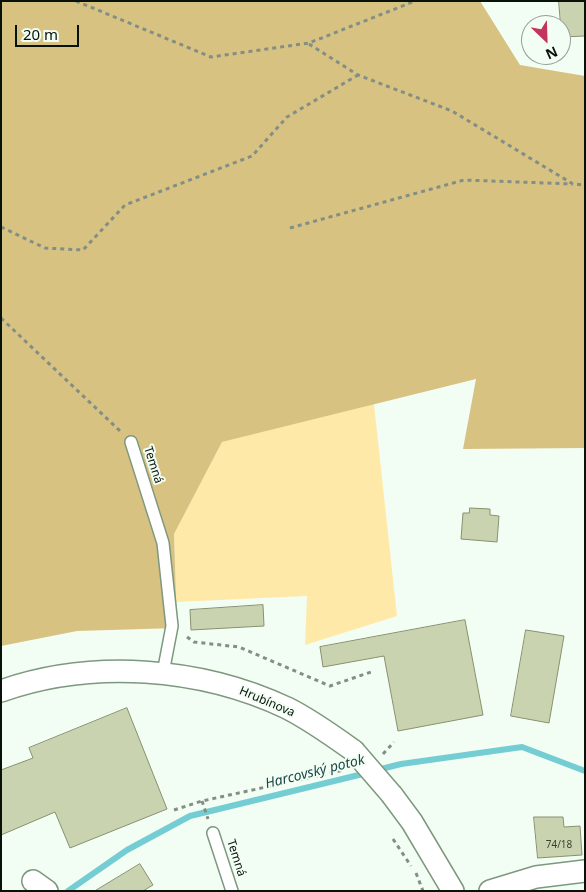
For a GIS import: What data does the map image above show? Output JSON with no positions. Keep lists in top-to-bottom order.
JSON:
{
  "streets": {
    "street": ["Hrubínova"],
    "lane": ["Temná"]
  },
  "crossings": [
    ["Temná", "Hrubínova"]
  ],
  "water": ["Harcovský potok"],
  "house_numbers": ["74/18"],
  "scale_bar": "20 m",
  "north": "bottom right"
}
